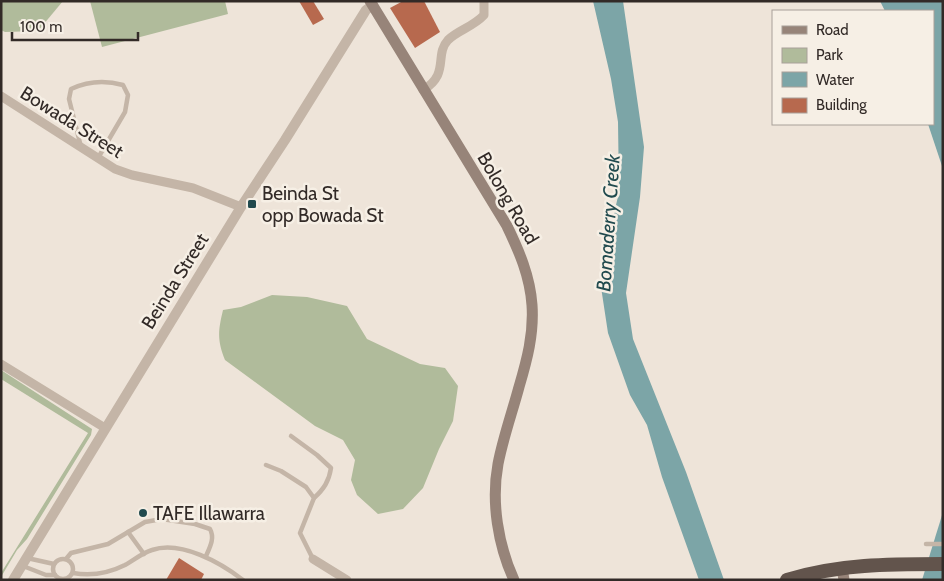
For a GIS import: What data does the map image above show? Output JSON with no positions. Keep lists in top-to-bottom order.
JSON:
{
  "streets": {
    "main road": ["Bolong Road"],
    "street": ["Bowada Street", "Beinda Street"]
  },
  "crossings": [
    ["Bowada Street", "Beinda Street"],
    ["Bolong Road", "Beinda Street"]
  ],
  "water": ["Bomaderry Creek"],
  "places": {
    "transit": ["Beinda St opp Bowada St"],
    "other": ["TAFE Illawarra"]
  },
  "legend": [
    "Road",
    "Park",
    "Water",
    "Building"
  ],
  "scale_bar": "100 m"
}
